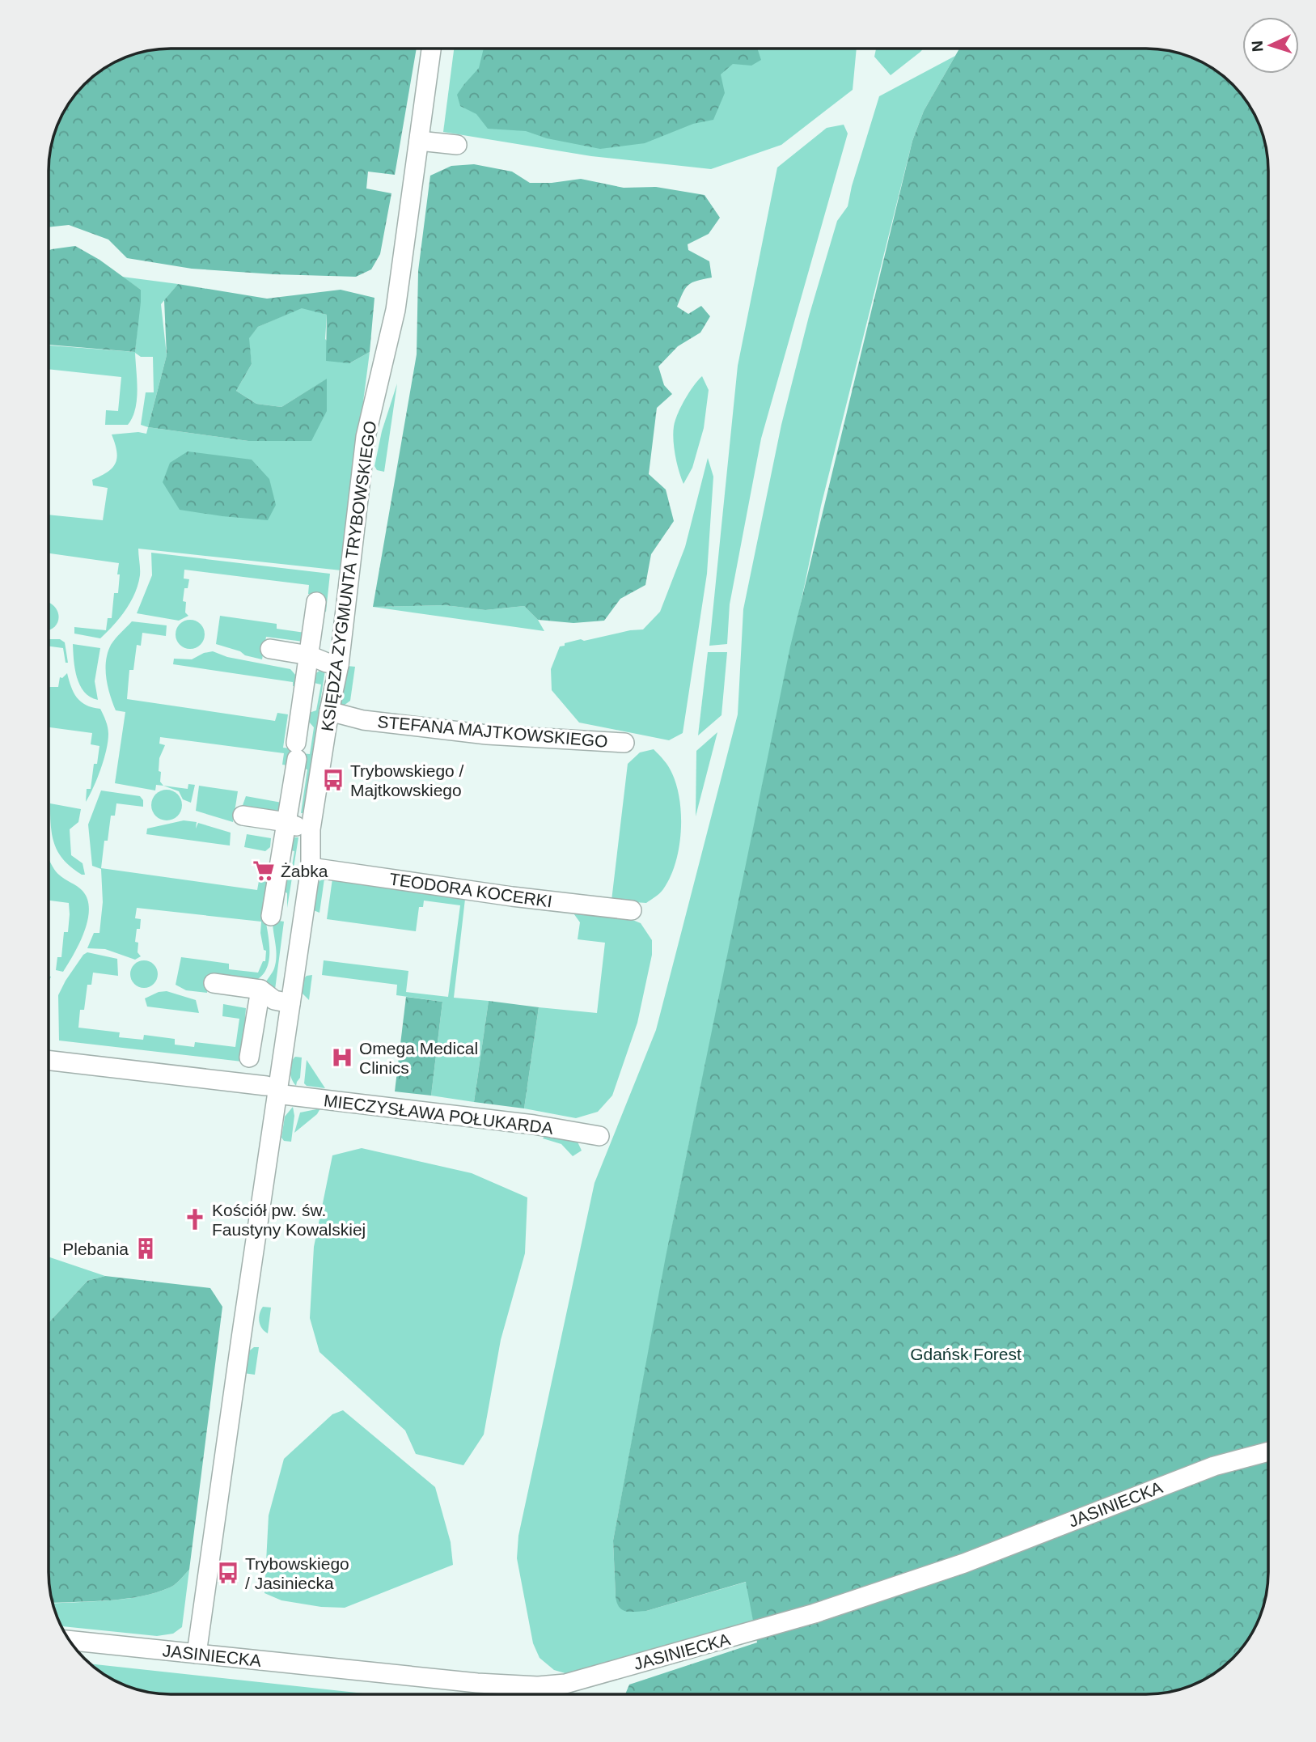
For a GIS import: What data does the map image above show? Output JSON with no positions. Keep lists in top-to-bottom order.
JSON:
{
  "streets": {
    "street": [
      "KSIĘDZA ZYGMUNTA TRYBOWSKIEGO",
      "STEFANA MAJTKOWSKIEGO",
      "TEODORA KOCERKI",
      "MIECZYSŁAWA POŁUKARDA",
      "JASINIECKA"
    ]
  },
  "crossings": [
    ["KSIĘDZA ZYGMUNTA TRYBOWSKIEGO", "STEFANA MAJTKOWSKIEGO"],
    ["KSIĘDZA ZYGMUNTA TRYBOWSKIEGO", "TEODORA KOCERKI"],
    ["KSIĘDZA ZYGMUNTA TRYBOWSKIEGO", "MIECZYSŁAWA POŁUKARDA"],
    ["KSIĘDZA ZYGMUNTA TRYBOWSKIEGO", "JASINIECKA"]
  ],
  "parks": ["Gdańsk Forest"],
  "places": {
    "bus stop": ["Trybowskiego / Majtkowskiego", "Trybowskiego / Jasiniecka"],
    "supermarket": ["Żabka"],
    "hospital": ["Omega Medical Clinics"],
    "church": ["Kościół pw. św. Faustyny Kowalskiej"],
    "building": ["Plebania"]
  },
  "north": "left"
}
